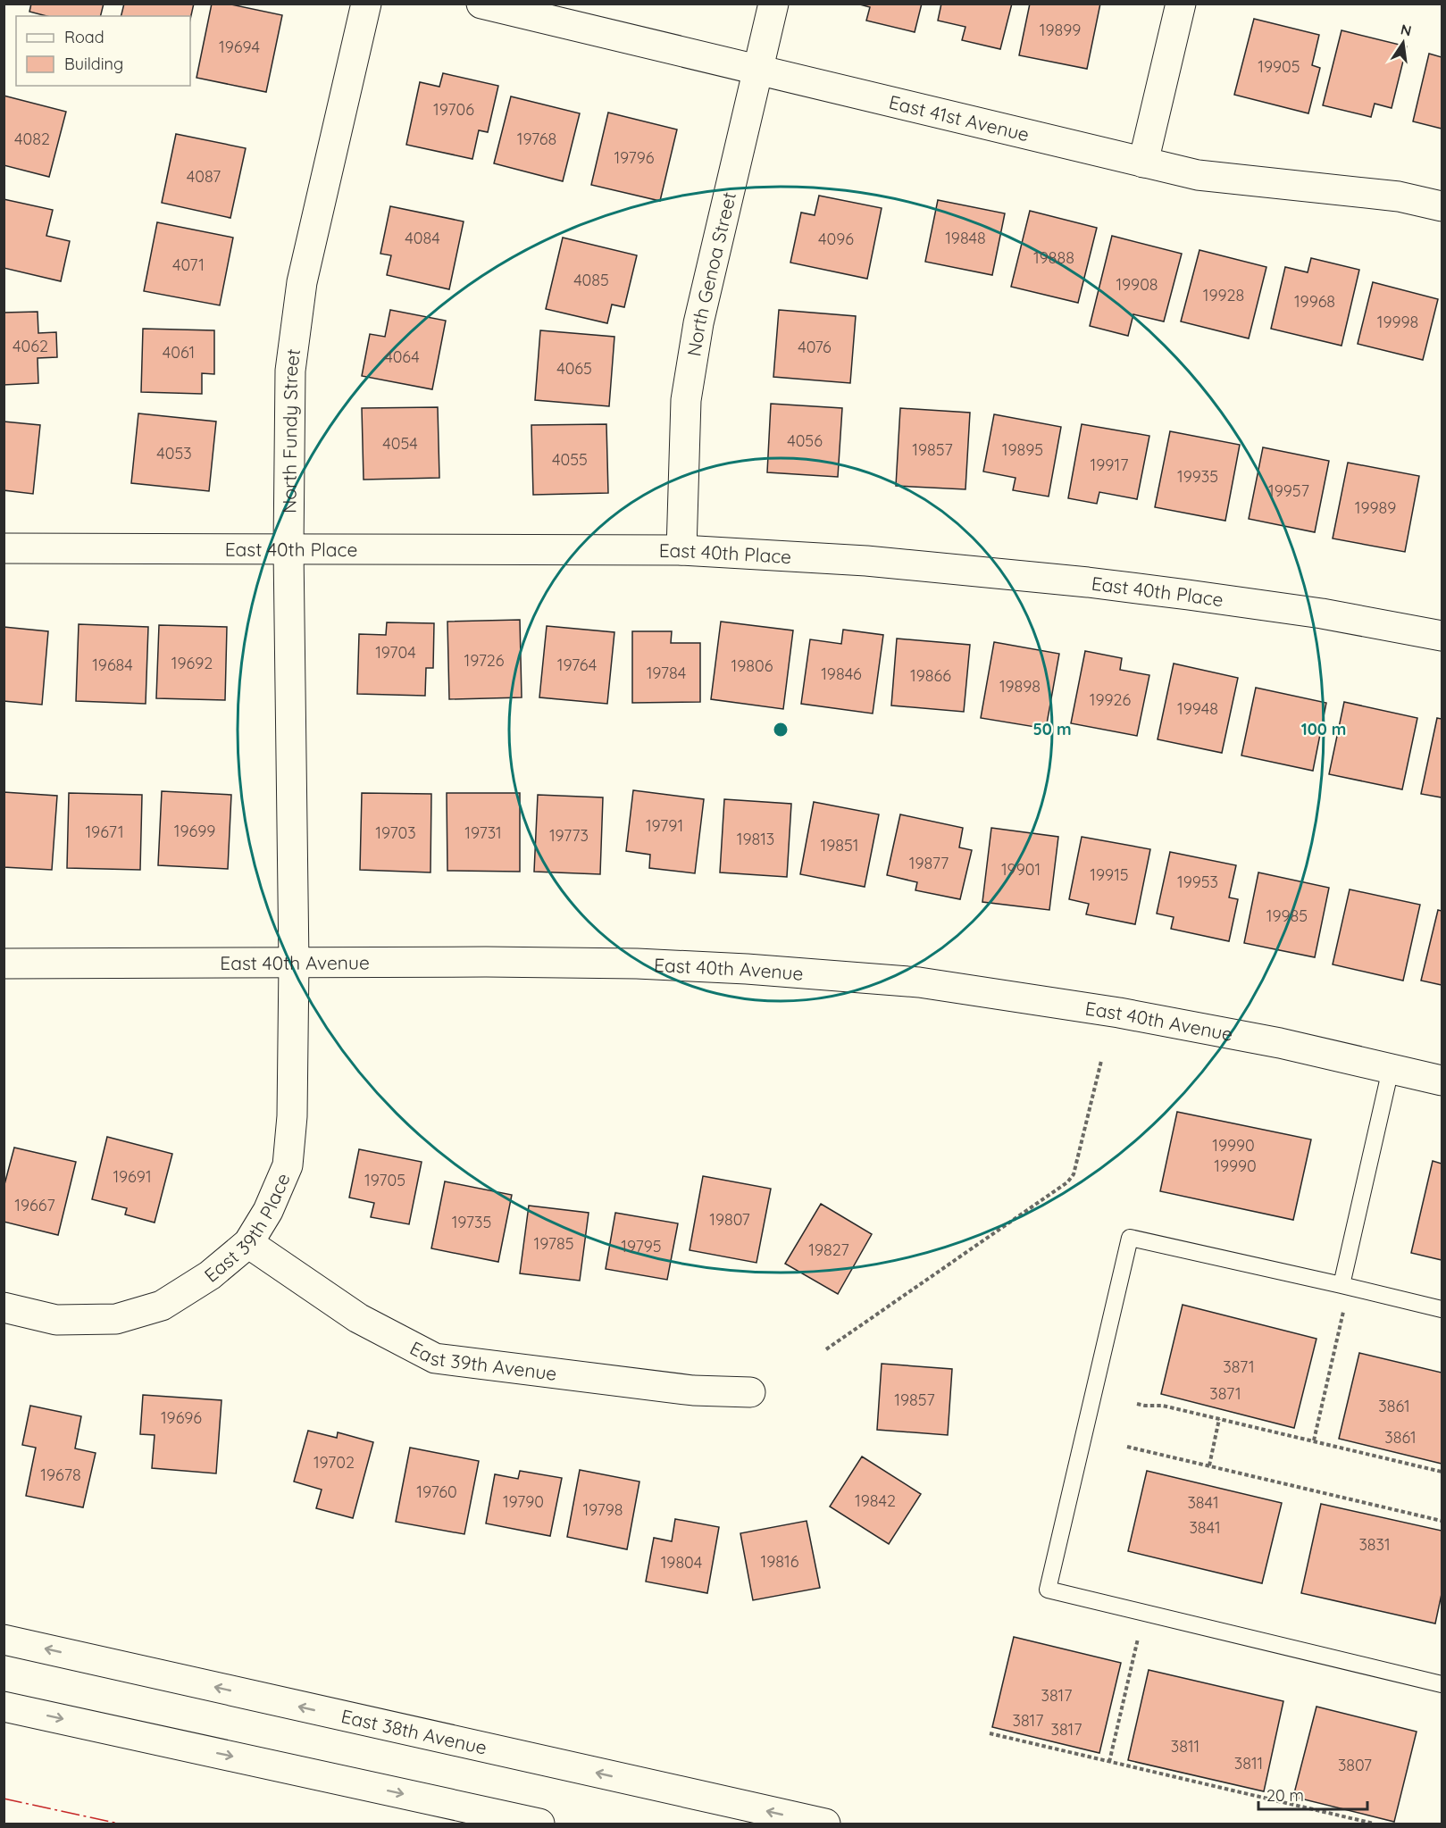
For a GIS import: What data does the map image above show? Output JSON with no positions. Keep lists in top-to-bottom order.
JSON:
{
  "streets": {
    "street": [
      "East 41st Avenue",
      "North Genoa Street",
      "North Fundy Street",
      "East 40th Place",
      "East 40th Avenue",
      "East 39th Place",
      "East 39th Avenue",
      "East 38th Avenue"
    ]
  },
  "crossings": [
    ["East 41st Avenue", "North Genoa Street"],
    ["North Genoa Street", "East 40th Place"],
    ["North Fundy Street", "East 40th Place"],
    ["North Fundy Street", "East 40th Avenue"],
    ["North Fundy Street", "East 39th Place"],
    ["East 40th Avenue", "East 39th Place"],
    ["East 39th Place", "East 39th Avenue"]
  ],
  "house_numbers": [
    "19899",
    "19694",
    "19905",
    "19706",
    "4082",
    "19768",
    "19796",
    "4087",
    "4084",
    "19848",
    "4096",
    "19888",
    "4071",
    "4085",
    "19908",
    "19928",
    "19968",
    "19998",
    "4062",
    "4076",
    "4061",
    "4064",
    "4065",
    "4056",
    "4054",
    "19857",
    "19895",
    "4053",
    "4055",
    "19917",
    "19935",
    "19957",
    "19989",
    "19704",
    "19726",
    "19692",
    "19684",
    "19764",
    "19806",
    "19784",
    "19846",
    "19866",
    "19898",
    "19926",
    "19948",
    "19791",
    "19699",
    "19671",
    "19703",
    "19731",
    "19773",
    "19813",
    "19851",
    "19877",
    "19901",
    "19915",
    "19953",
    "19985",
    "19990",
    "19990",
    "19691",
    "19705",
    "19667",
    "19807",
    "19735",
    "19785",
    "19795",
    "19827",
    "3871",
    "3871",
    "19857",
    "3861",
    "19696",
    "3861",
    "19702",
    "19678",
    "19760",
    "19842",
    "19790",
    "3841",
    "19798",
    "3841",
    "3831",
    "19816",
    "19804",
    "3817",
    "3817",
    "3817",
    "3811",
    "3811",
    "3807"
  ],
  "legend": ["Road", "Building"],
  "scale_bar": "20 m",
  "north": "top",
  "rings": ["50 m", "100 m"]
}
